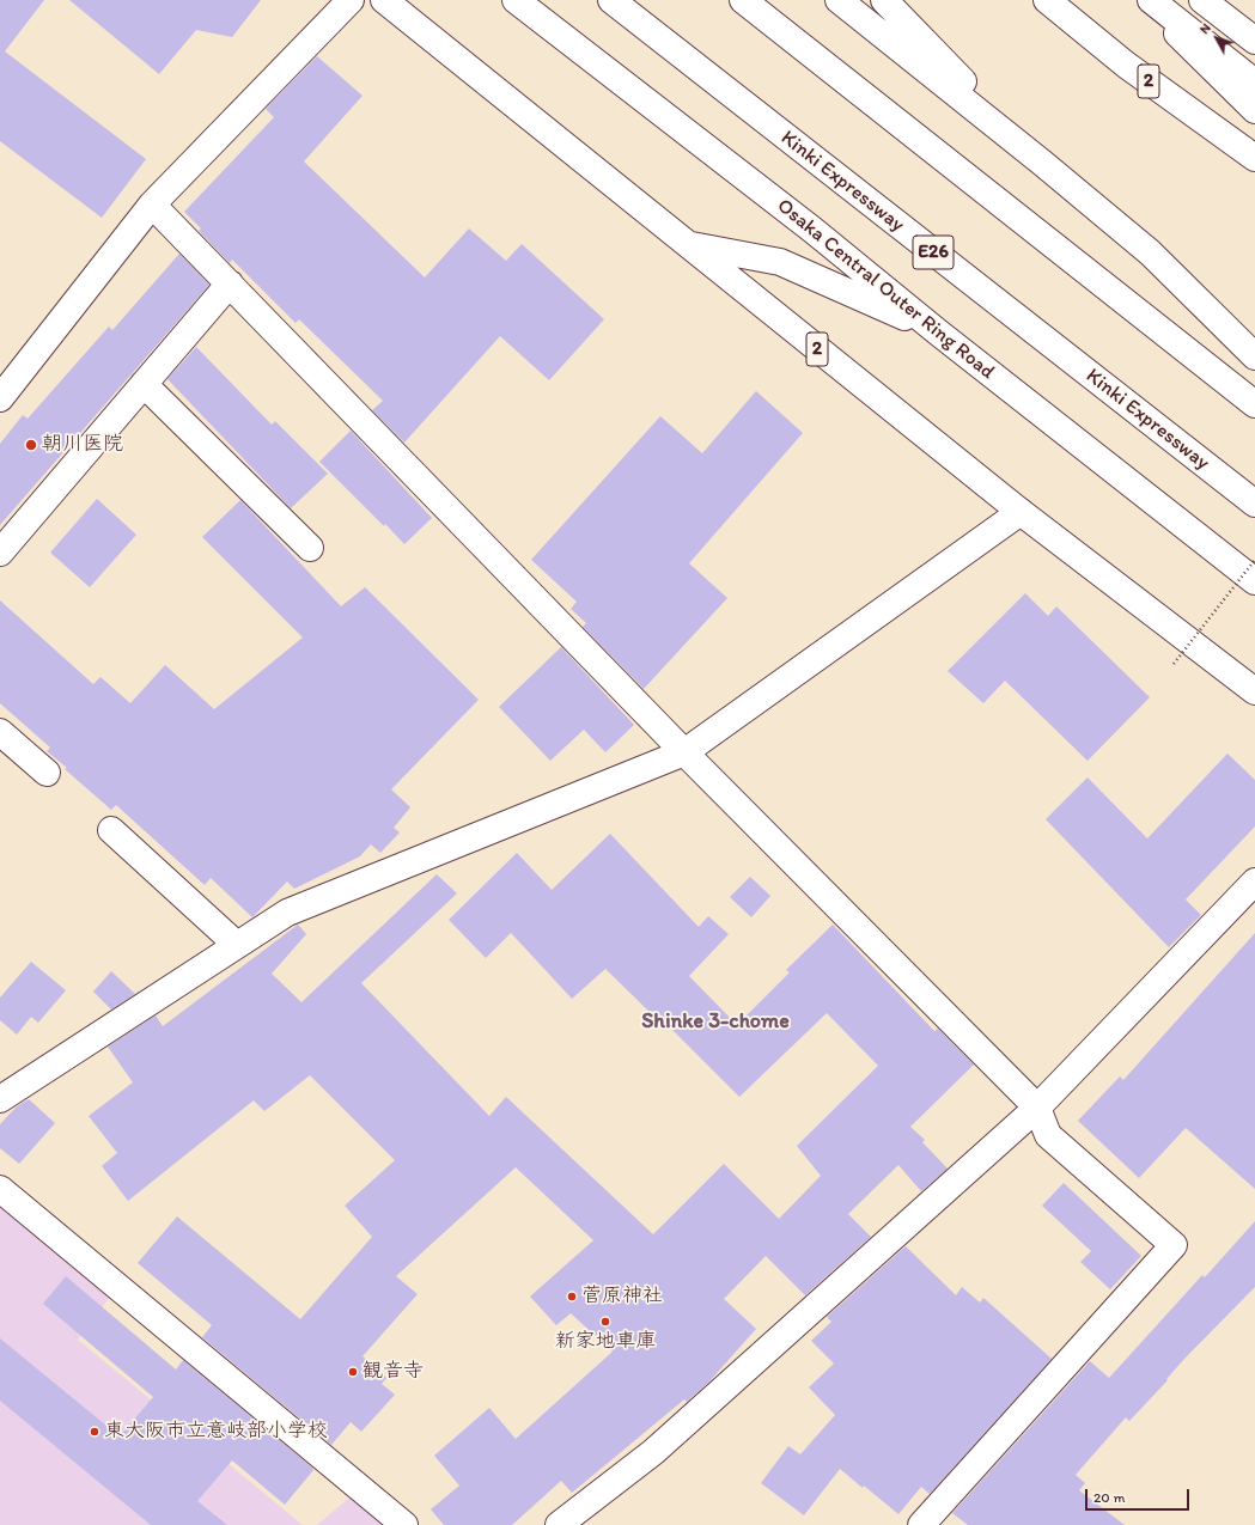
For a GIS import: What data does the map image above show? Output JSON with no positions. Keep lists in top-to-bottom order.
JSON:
{
  "streets": {
    "main road": [
      "2",
      "Kinki Expressway",
      "E26",
      "Osaka Central Outer Ring Road"
    ]
  },
  "districts": ["Shinke 3-chome"],
  "places": [
    "朝川医院",
    "菅原神社",
    "新家地車庫",
    "観音寺",
    "東大阪市立意岐部小学校"
  ],
  "scale_bar": "20 m",
  "north": "top left"
}
